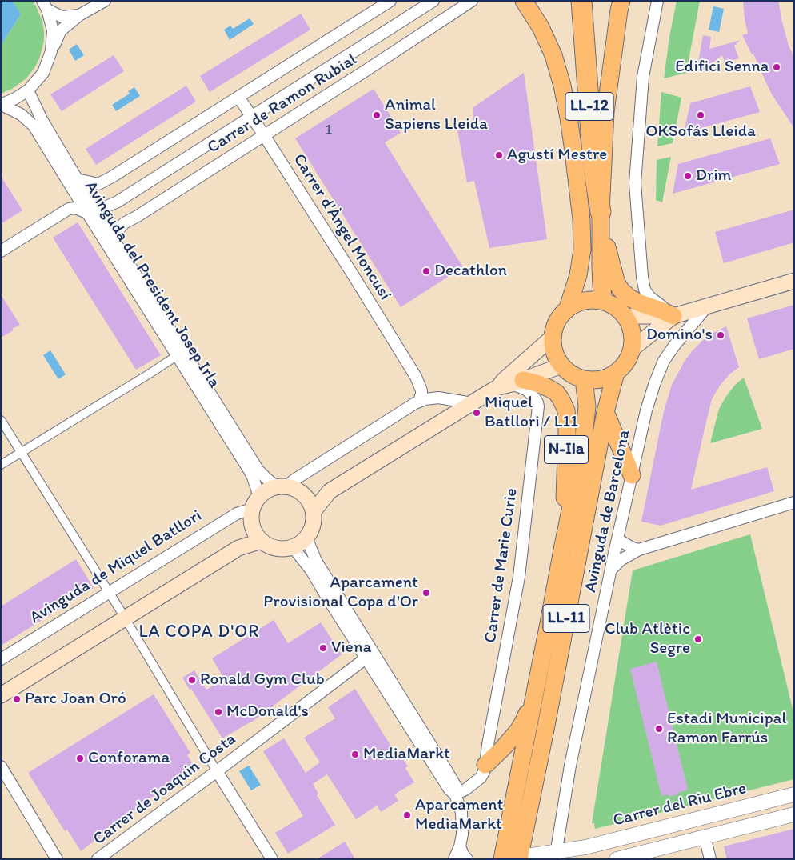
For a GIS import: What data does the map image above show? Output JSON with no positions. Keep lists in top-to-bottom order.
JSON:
{
  "streets": {
    "highway": ["LL-12"],
    "main road": ["N-IIa", "LL-11"],
    "street": [
      "Carrer de Ramon Rubial",
      "Carrer d'Àngel Moncusí",
      "Avinguda del President Josep Irla",
      "Avinguda de Barcelona",
      "Carrer de Marie Curie",
      "Avinguda de Miquel Batllori",
      "Carrer de Joaquin Costa",
      "Carrer del Riu Ebre"
    ]
  },
  "crossings": [
    ["Carrer de Ramon Rubial", "Carrer d'Àngel Moncusí"],
    ["Carrer de Ramon Rubial", "Avinguda del President Josep Irla"],
    ["Avinguda del President Josep Irla", "Avinguda de Miquel Batllori"],
    ["N-IIa", "Avinguda de Barcelona"],
    ["N-IIa", "Carrer de Marie Curie"],
    ["N-IIa", "LL-11"],
    ["Avinguda de Barcelona", "Carrer del Riu Ebre"],
    ["LL-11", "Carrer del Riu Ebre"]
  ],
  "districts": ["LA COPA D'OR"],
  "places": [
    "Edifici Senna",
    "Animal Sapiens Lleida",
    "OKSofás Lleida",
    "Agustí Mestre",
    "Drim",
    "Decathlon",
    "Domino's",
    "Miquel Batllori / L11",
    "Aparcament Provisional Copa d'Or",
    "Club Atlètic Segre",
    "Viena",
    "Ronald Gym Club",
    "Parc Joan Oró",
    "McDonald's",
    "Estadi Municipal Ramon Farrús",
    "MediaMarkt",
    "Conforama",
    "Aparcament MediaMarkt"
  ],
  "house_numbers": ["1"]
}
